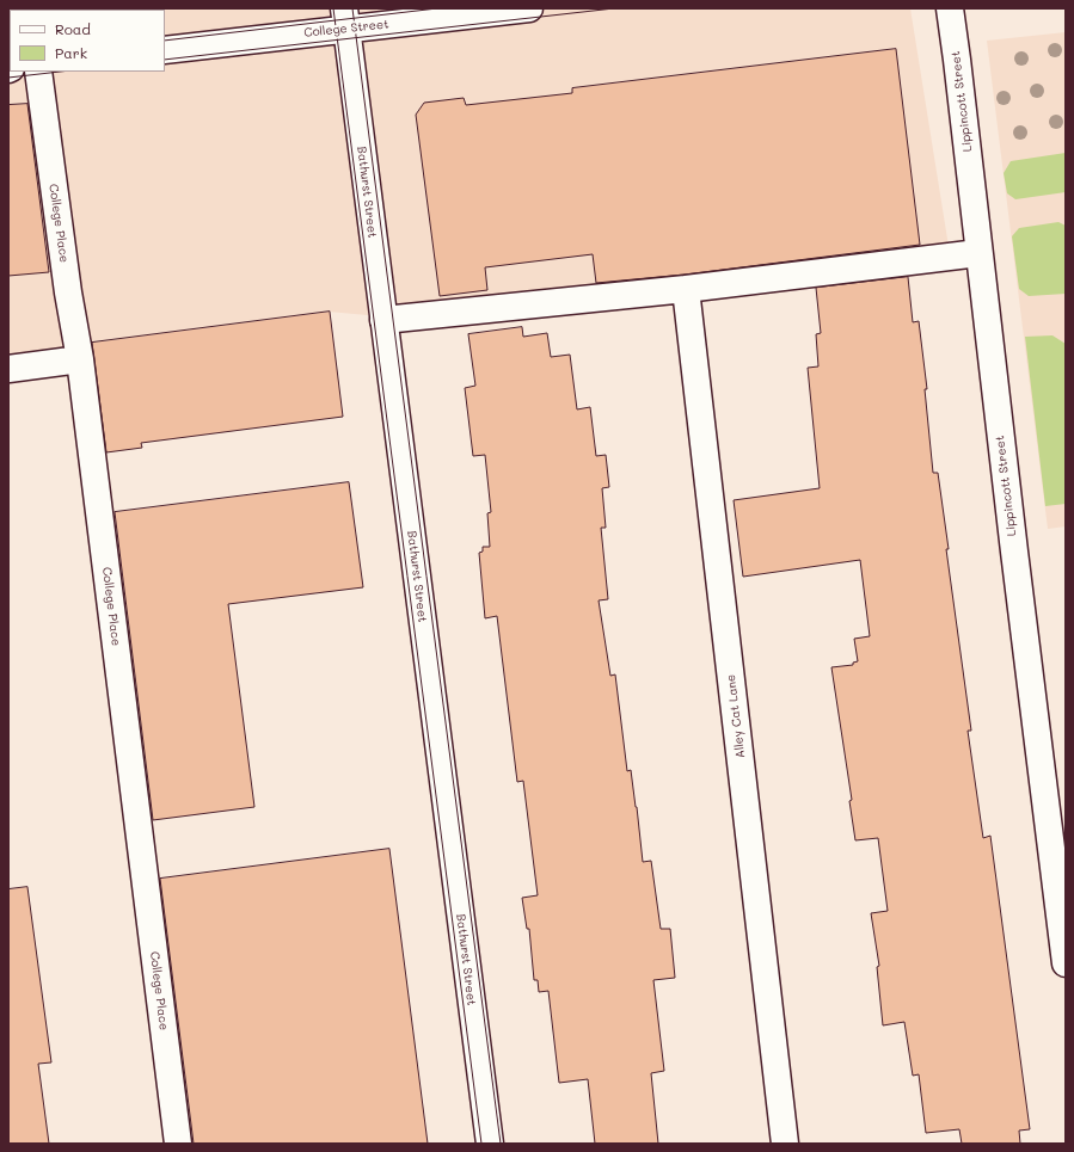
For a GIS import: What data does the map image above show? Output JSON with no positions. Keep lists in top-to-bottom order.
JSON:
{
  "streets": {
    "main road": [
      "College Street",
      "Lippincott Street",
      "Bathurst Street",
      "College Place",
      "Alley Cat Lane"
    ]
  },
  "crossings": [
    ["College Street", "Bathurst Street"]
  ],
  "legend": ["Road", "Park"]
}
